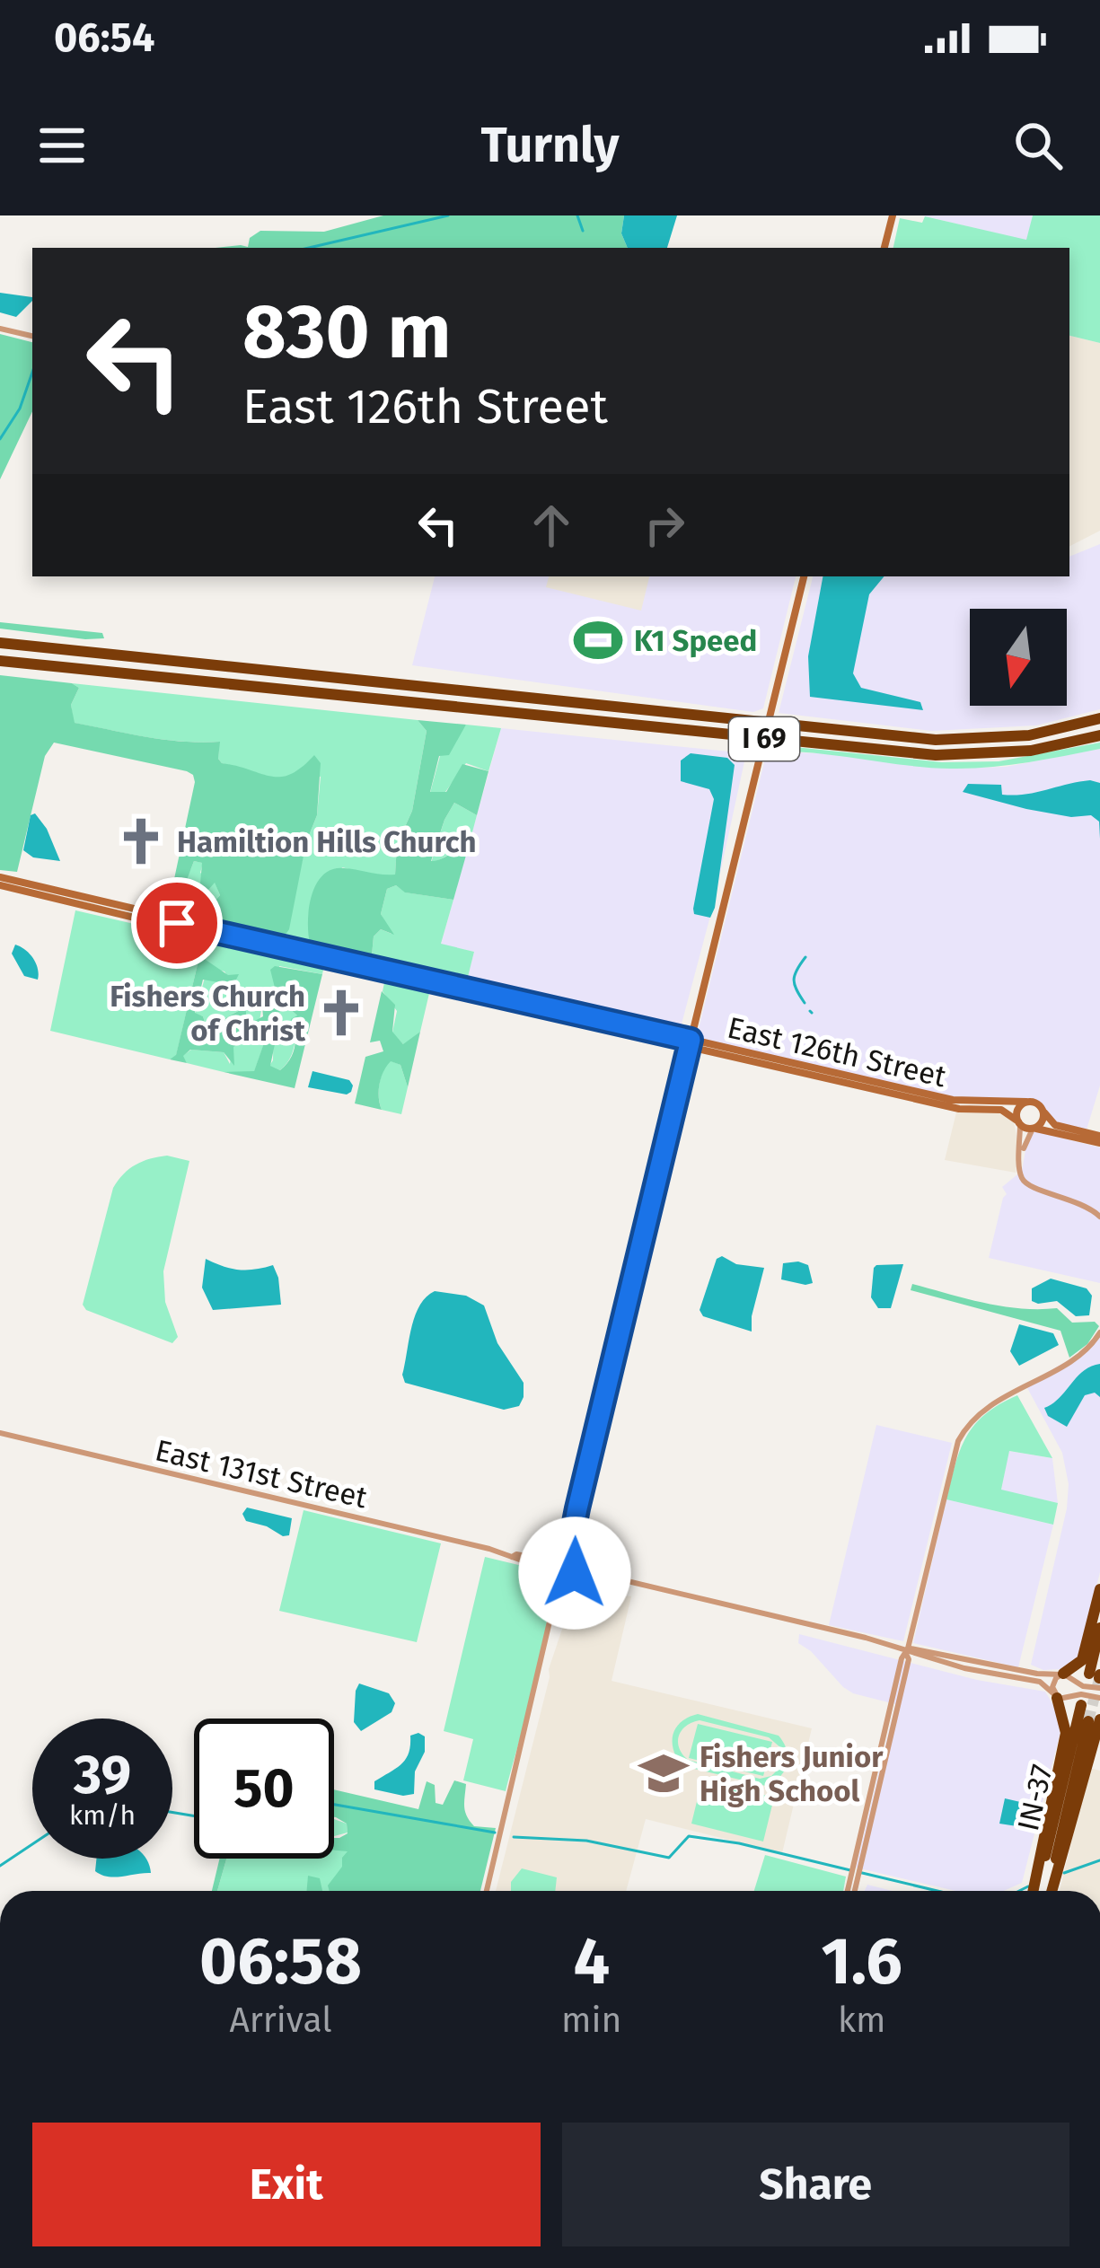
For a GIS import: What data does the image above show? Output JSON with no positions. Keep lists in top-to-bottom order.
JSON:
{
  "streets": {
    "highway": ["I 69", "IN-37"],
    "main road": ["East 126th Street"],
    "street": ["East 131st Street"]
  },
  "places": {
    "sports": ["K1 Speed"],
    "church": ["Hamiltion Hills Church", "Fishers Church of Christ"],
    "school or university": ["Fishers Junior High School"]
  },
  "north": "bottom",
  "page": {
    "status": "06:54",
    "header": "Turnly",
    "turn": ["830 m", "East 126th Street"],
    "speed": "39 km/h",
    "limit": "50",
    "eta": [
      "06:58",
      "Arrival",
      "4",
      "min",
      "1.6",
      "km"
    ],
    "buttons": ["Exit", "Share"]
  }
}
